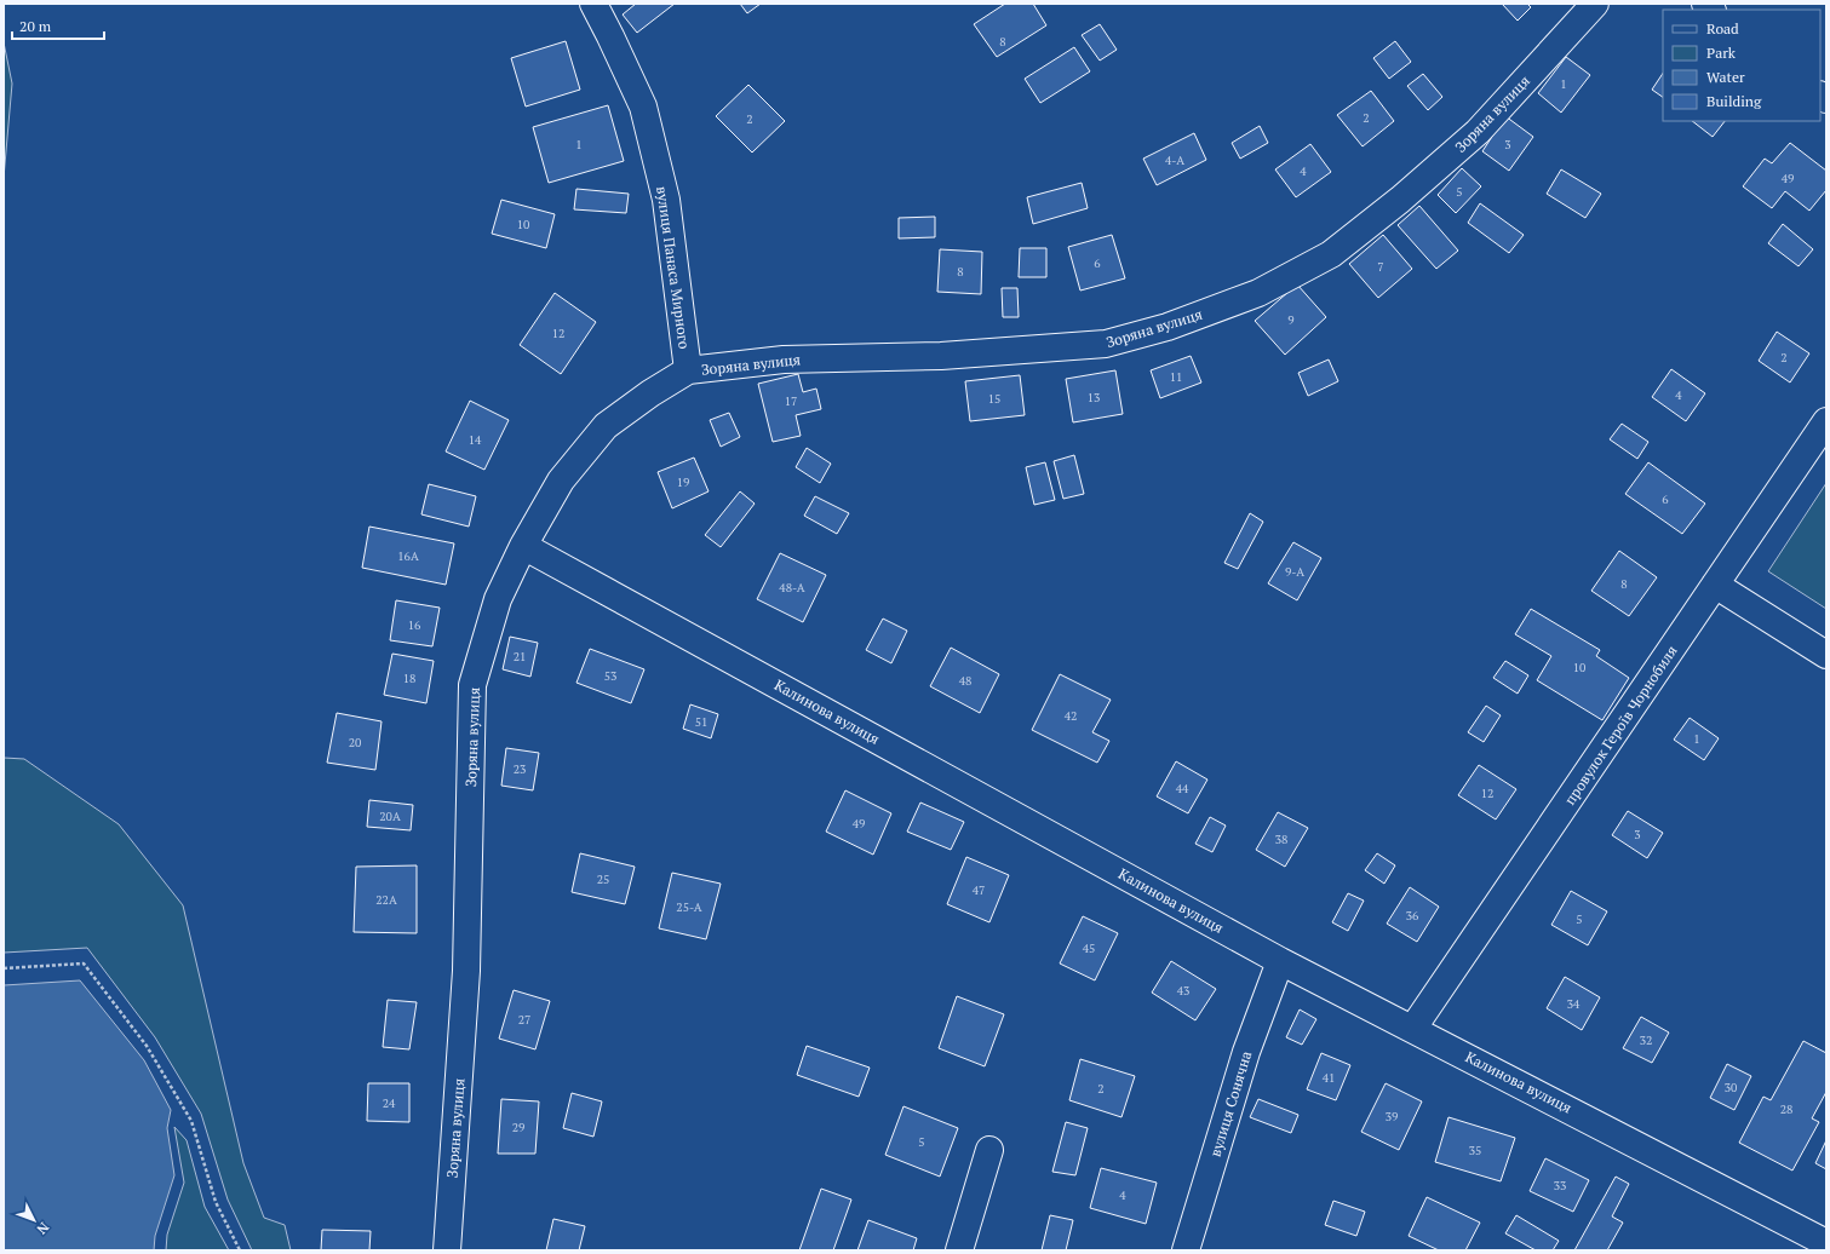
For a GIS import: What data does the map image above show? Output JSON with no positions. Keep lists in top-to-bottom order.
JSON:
{
  "streets": {
    "street": [
      "Зоряна вулиця",
      "вулиця Панаса Мирного",
      "Калинова вулиця",
      "провулок Героїв Чорнобиля",
      "вулиця Сонячна"
    ]
  },
  "crossings": [
    ["Зоряна вулиця", "вулиця Панаса Мирного"],
    ["Зоряна вулиця", "Калинова вулиця"],
    ["Калинова вулиця", "провулок Героїв Чорнобиля"],
    ["Калинова вулиця", "вулиця Сонячна"]
  ],
  "house_numbers": [
    "8",
    "1",
    "2",
    "2",
    "1",
    "3",
    "4-А",
    "4",
    "49",
    "5",
    "10",
    "6",
    "7",
    "8",
    "9",
    "12",
    "2",
    "11",
    "4",
    "13",
    "15",
    "17",
    "14",
    "19",
    "6",
    "16А",
    "9-А",
    "8",
    "48-А",
    "16",
    "21",
    "10",
    "53",
    "18",
    "48",
    "42",
    "51",
    "1",
    "20",
    "23",
    "44",
    "12",
    "20А",
    "49",
    "3",
    "38",
    "25",
    "47",
    "22А",
    "25-А",
    "36",
    "5",
    "45",
    "43",
    "34",
    "27",
    "32",
    "41",
    "30",
    "2",
    "24",
    "28",
    "39",
    "29",
    "5",
    "35",
    "33",
    "4"
  ],
  "legend": [
    "Road",
    "Park",
    "Water",
    "Building"
  ],
  "scale_bar": "20 m",
  "north": "bottom right"
}
